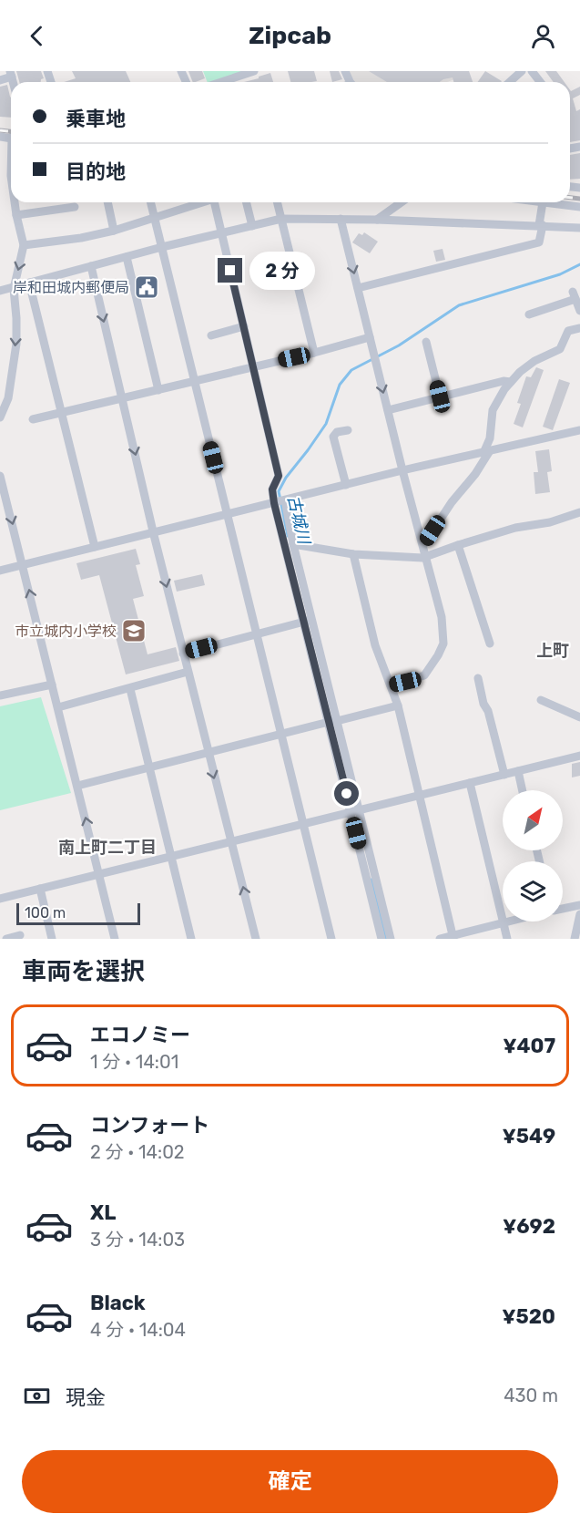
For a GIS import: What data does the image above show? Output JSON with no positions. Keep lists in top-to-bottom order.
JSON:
{
  "districts": ["上町", "南上町二丁目"],
  "water": ["古城川"],
  "places": {
    "public building": ["岸和田城内郵便局"],
    "school or university": ["市立城内小学校"]
  },
  "scale_bar": "100 m",
  "north": "top right",
  "page": {
    "header": "Zipcab",
    "banner": ["乗車地", "目的地"],
    "bubble": "2 分",
    "scale": "100 m",
    "heading": "車両を選択",
    "list": [
      {
        "name": "エコノミー",
        "note": "1 分 · 14:01",
        "value": "¥407"
      },
      {
        "name": "コンフォート",
        "note": "2 分 · 14:02",
        "value": "¥549"
      },
      {
        "name": "XL",
        "note": "3 分 · 14:03",
        "value": "¥692"
      },
      {
        "name": "Black",
        "note": "4 分 · 14:04",
        "value": "¥520"
      }
    ],
    "pay": ["現金", "430 m"],
    "buttons": "確定"
  }
}
